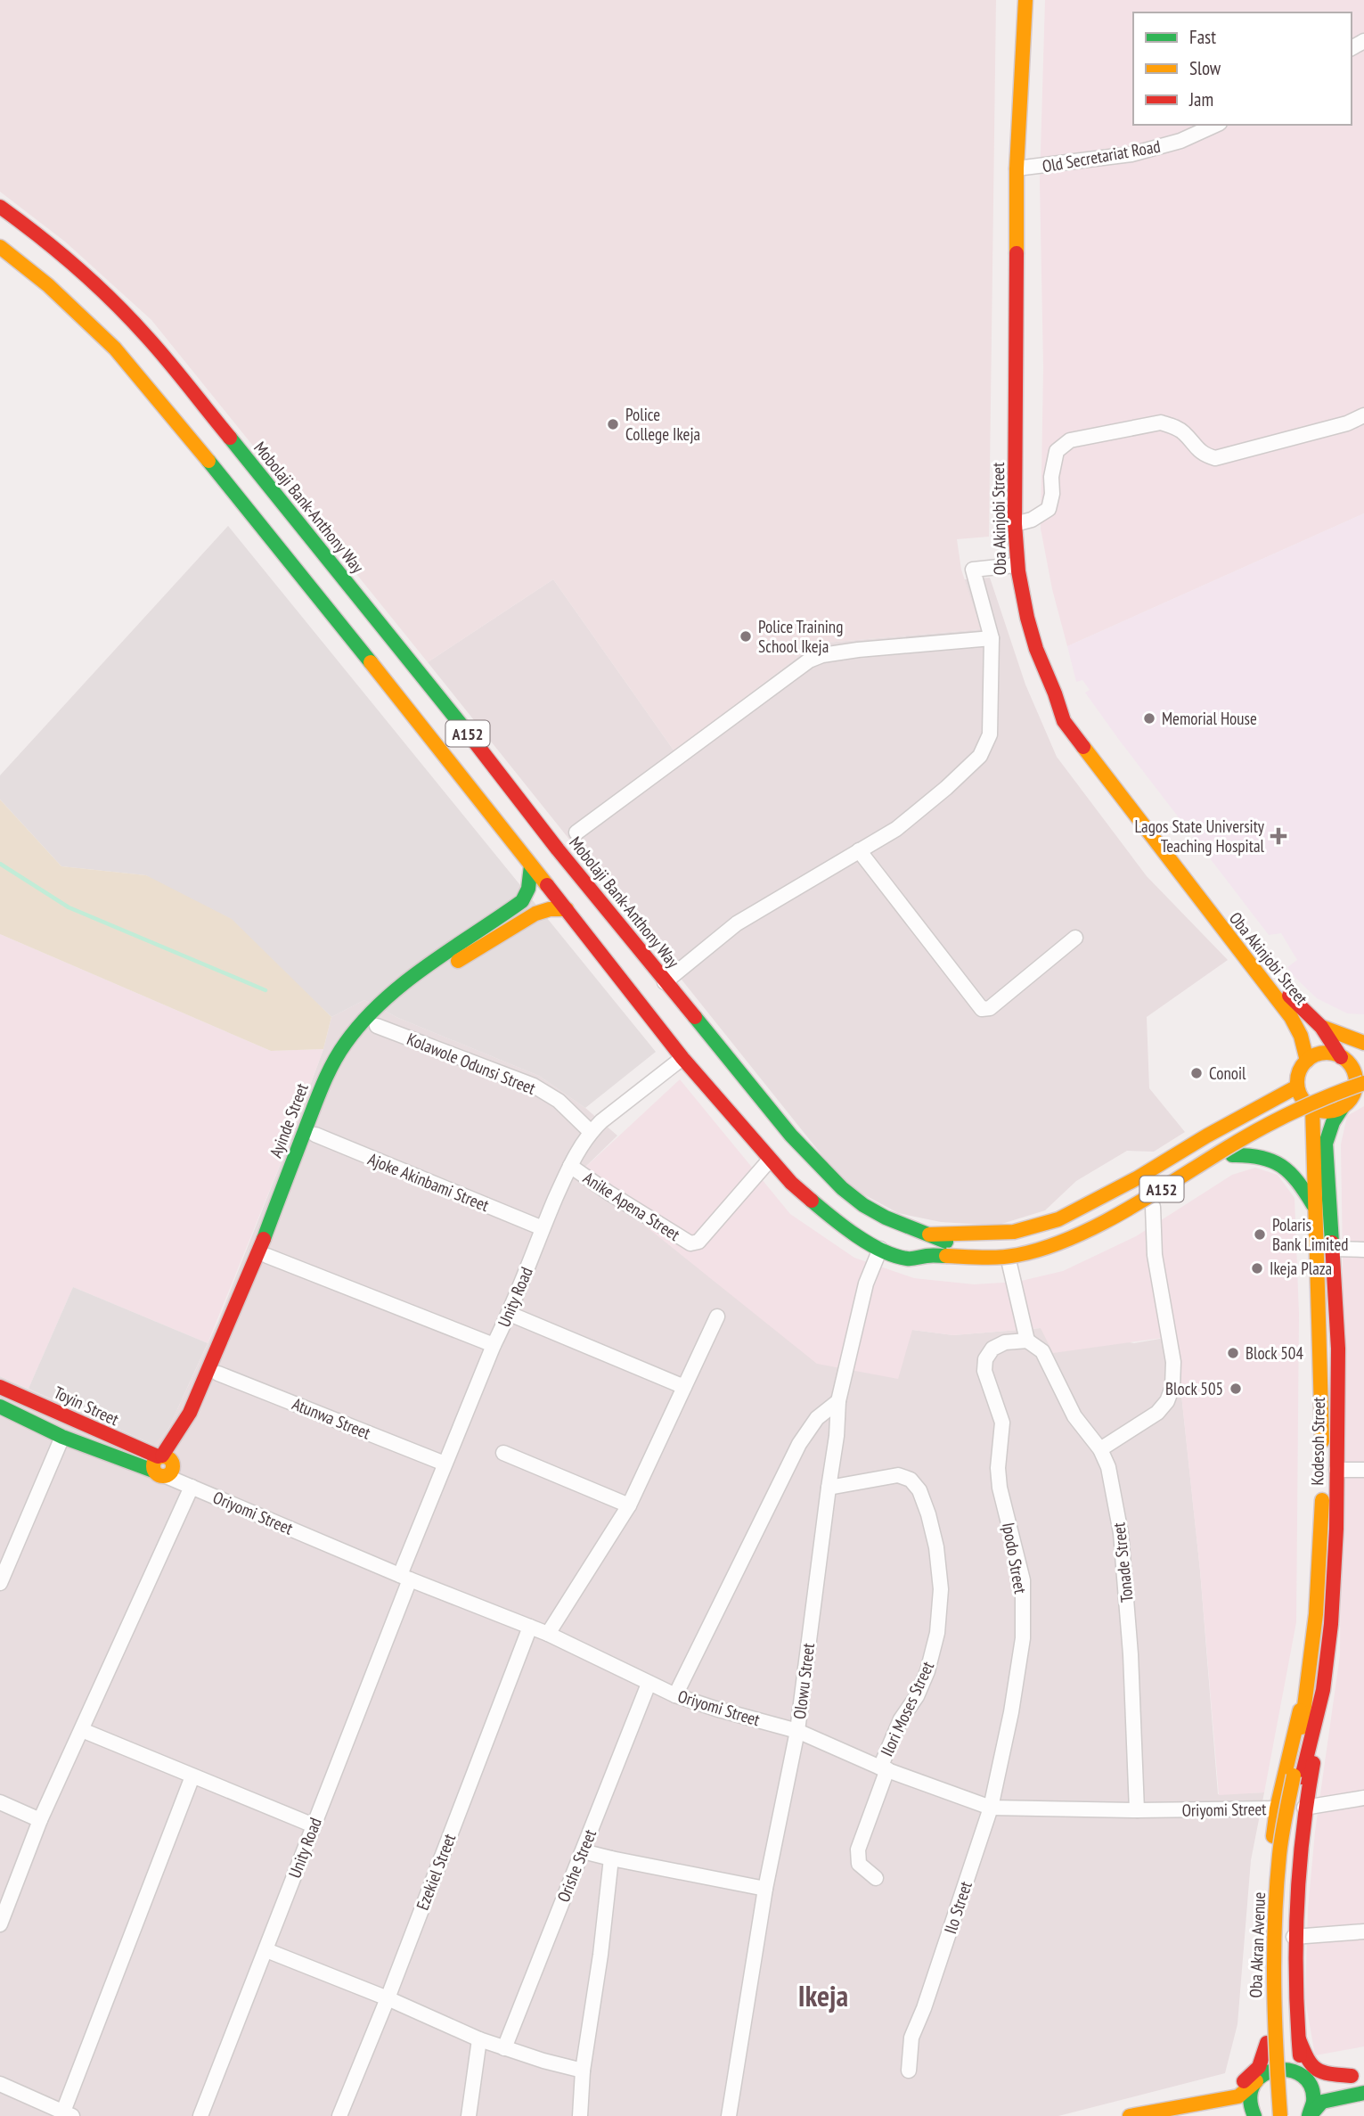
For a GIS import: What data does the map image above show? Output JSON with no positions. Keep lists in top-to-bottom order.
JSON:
{
  "streets": {
    "main road": [
      "Mobolaji Bank-Anthony Way",
      "Oba Akinjobi Street",
      "A152",
      "Ayinde Street",
      "Toyin Street",
      "Kodesoh Street",
      "Oba Akran Avenue"
    ],
    "street": [
      "Old Secretariat Road",
      "Kolawole Odunsi Street",
      "Ajoke Akinbami Street",
      "Anike Apena Street",
      "Unity Road",
      "Atunwa Street",
      "Oriyomi Street",
      "Ipodo Street",
      "Tonade Street",
      "Olowu Street",
      "Ilori Moses Street",
      "Orishe Street",
      "Ezekiel Street",
      "Ilo Street"
    ]
  },
  "crossings": [
    ["Old Secretariat Road", "Oba Akinjobi Street"],
    ["Mobolaji Bank-Anthony Way", "Oba Akinjobi Street"],
    ["Mobolaji Bank-Anthony Way", "Ayinde Street"],
    ["Mobolaji Bank-Anthony Way", "Anike Apena Street"],
    ["Mobolaji Bank-Anthony Way", "Unity Road"],
    ["Mobolaji Bank-Anthony Way", "Kodesoh Street"],
    ["Mobolaji Bank-Anthony Way", "Olowu Street"],
    ["Oba Akinjobi Street", "Kodesoh Street"],
    ["Kolawole Odunsi Street", "Ayinde Street"],
    ["Kolawole Odunsi Street", "Unity Road"],
    ["Ayinde Street", "Ajoke Akinbami Street"],
    ["Ayinde Street", "Toyin Street"],
    ["Ayinde Street", "Atunwa Street"],
    ["Ajoke Akinbami Street", "Unity Road"],
    ["Anike Apena Street", "Unity Road"],
    ["Unity Road", "Atunwa Street"],
    ["Unity Road", "Oriyomi Street"],
    ["Toyin Street", "Oriyomi Street"],
    ["Kodesoh Street", "Oba Akran Avenue"],
    ["Oriyomi Street", "Ipodo Street"],
    ["Oriyomi Street", "Tonade Street"],
    ["Oriyomi Street", "Olowu Street"],
    ["Oriyomi Street", "Ilori Moses Street"],
    ["Oriyomi Street", "Orishe Street"],
    ["Oriyomi Street", "Ezekiel Street"],
    ["Oriyomi Street", "Ilo Street"],
    ["Ipodo Street", "Tonade Street"],
    ["Ipodo Street", "Ilo Street"],
    ["Olowu Street", "Ilori Moses Street"]
  ],
  "districts": ["Ikeja"],
  "places": {
    "other": [
      "Police College Ikeja",
      "Police Training School Ikeja",
      "Memorial House",
      "Conoil",
      "Polaris Bank Limited",
      "Ikeja Plaza",
      "Block 504",
      "Block 505"
    ],
    "health": ["Lagos State University Teaching Hospital"]
  },
  "legend": ["Fast", "Slow", "Jam"]
}
